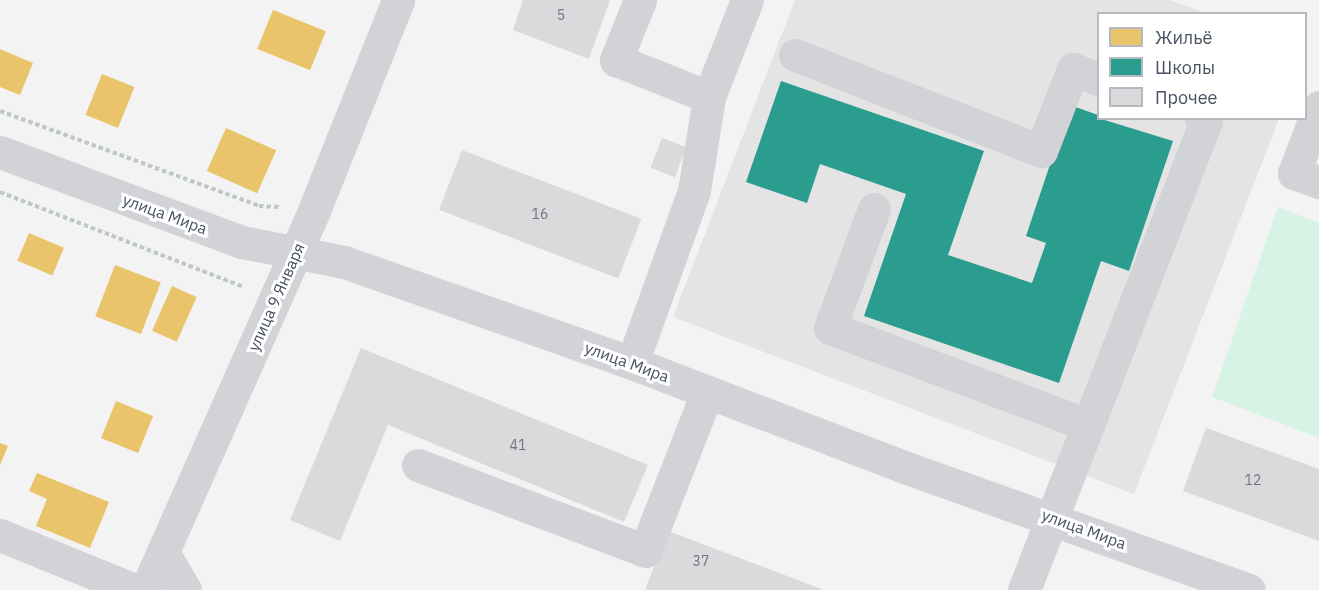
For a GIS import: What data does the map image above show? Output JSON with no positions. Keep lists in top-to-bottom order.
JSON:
{
  "streets": {
    "street": ["улица Мира", "улица 9 Января"]
  },
  "crossings": [
    ["улица Мира", "улица 9 Января"]
  ],
  "house_numbers": [
    "5",
    "16",
    "41",
    "12",
    "37"
  ],
  "legend": ["Жильё", "Школы", "Прочее"]
}
